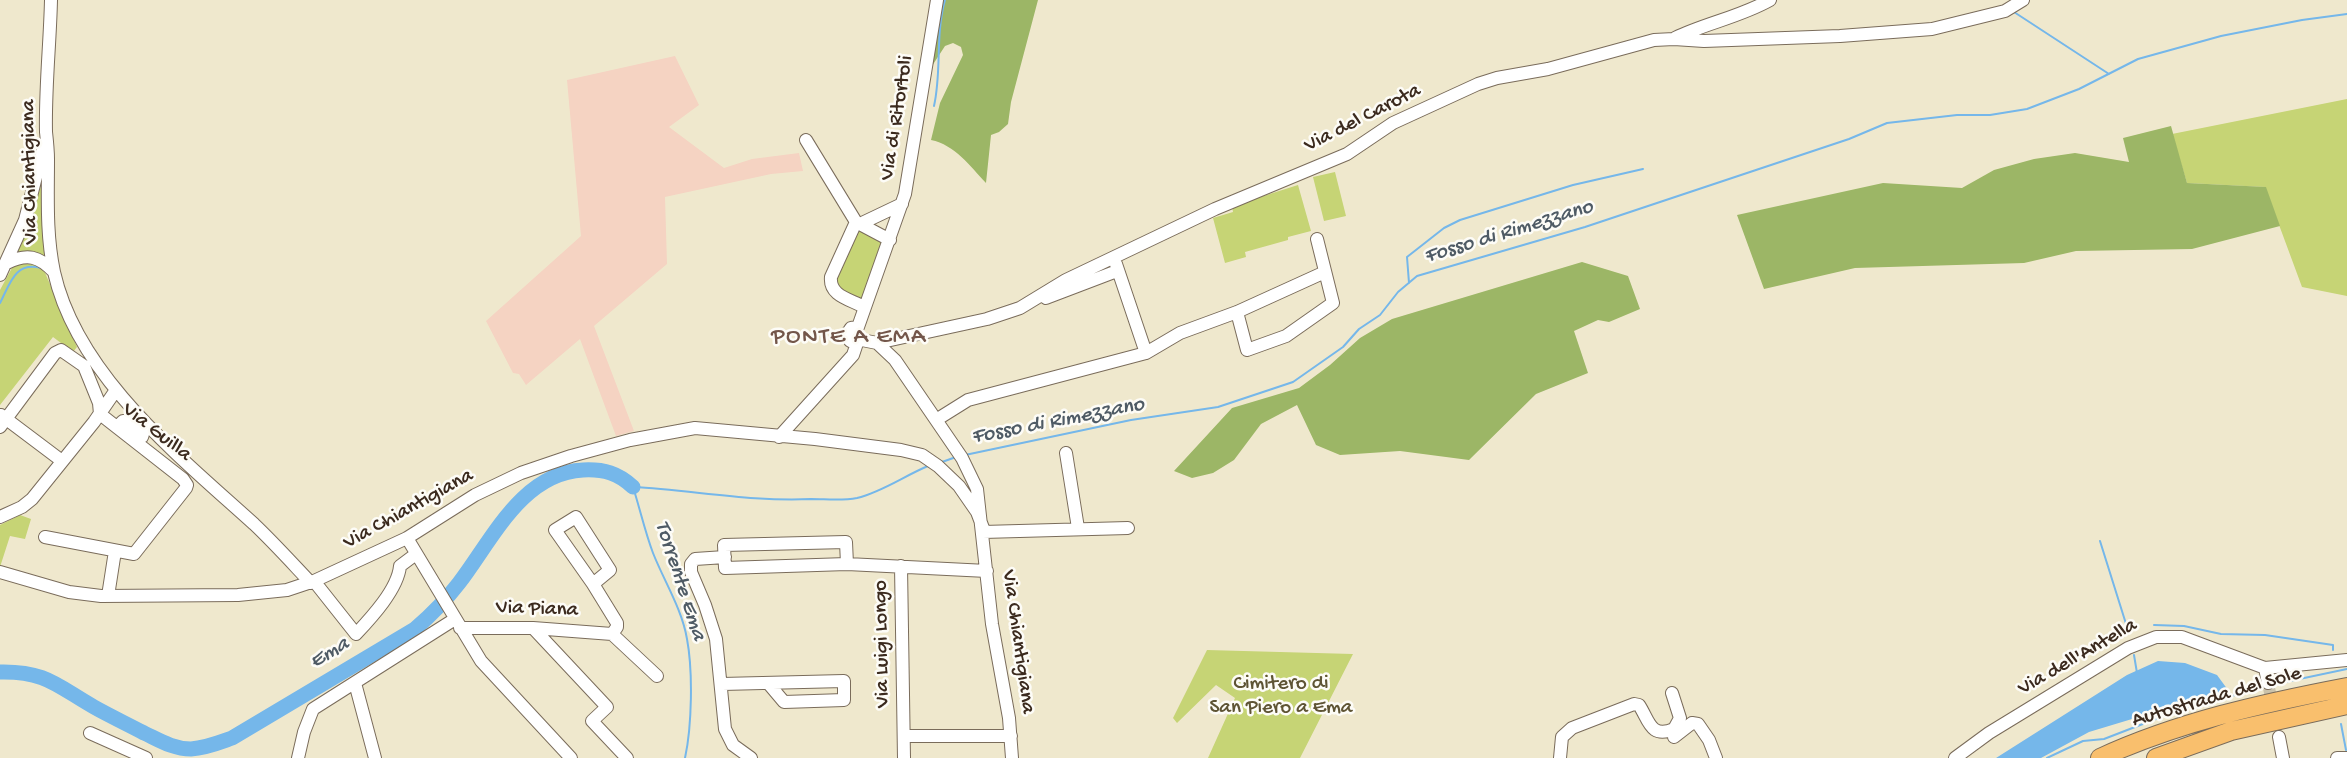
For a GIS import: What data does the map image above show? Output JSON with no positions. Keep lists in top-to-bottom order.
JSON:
{
  "streets": {
    "highway": ["Autostrada del Sole"],
    "street": [
      "Via di Ritortoli",
      "Via del Carota",
      "Via Chiantigiana",
      "Via Guilla",
      "Via Piana",
      "Via Luigi Longo",
      "Via dell'Antella"
    ]
  },
  "crossings": [
    ["Via Chiantigiana", "Via Luigi Longo"]
  ],
  "districts": ["PONTE A EMA"],
  "water": ["Fosso di Rimezzano", "Torrente Ema", "Ema"],
  "parks": ["Cimitero di San Piero a Ema"]
}
